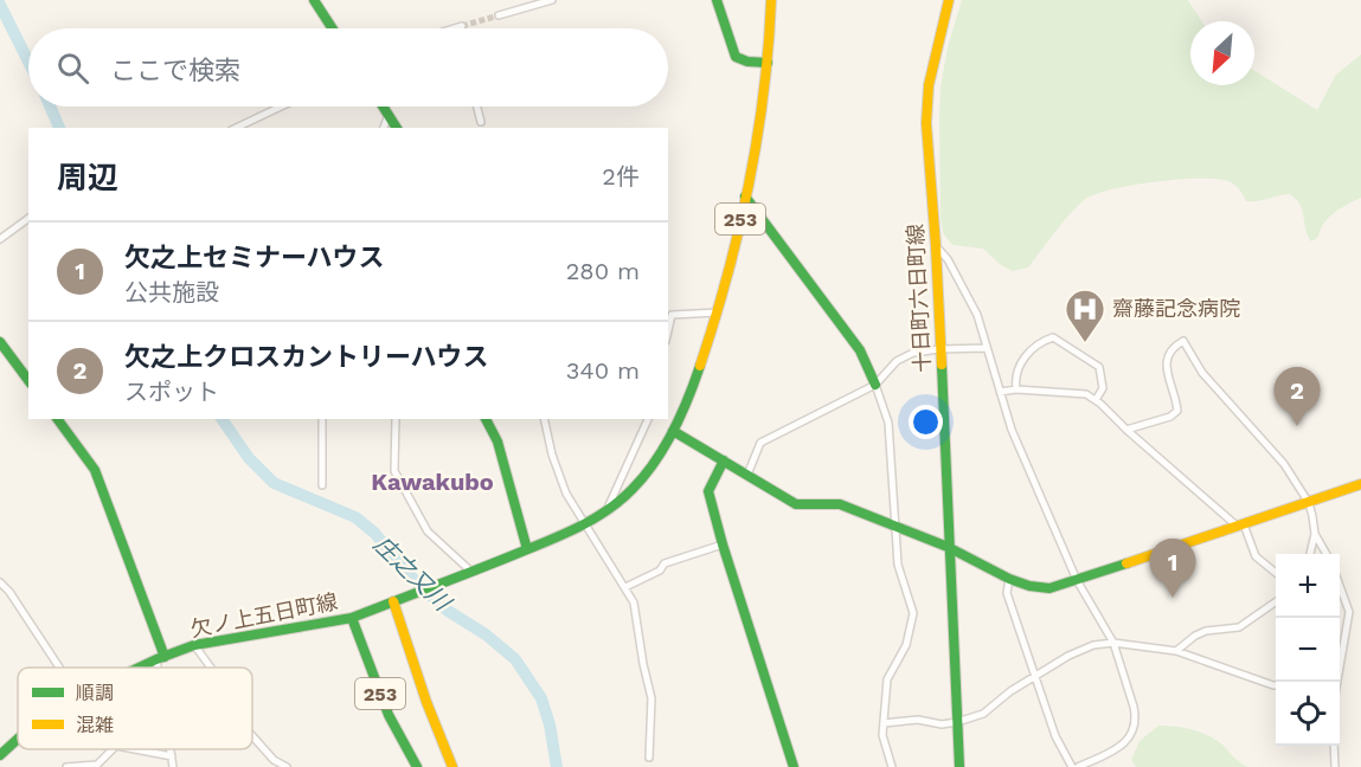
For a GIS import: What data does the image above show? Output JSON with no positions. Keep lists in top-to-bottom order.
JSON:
{
  "streets": {
    "main road": ["253", "十日町六日町線", "欠ノ上五日町線"]
  },
  "crossings": [
    ["253", "欠ノ上五日町線"]
  ],
  "districts": ["Kawakubo"],
  "water": ["庄之又川"],
  "places": {
    "hospital": ["齋藤記念病院"]
  },
  "legend": ["順調", "混雑"],
  "north": "bottom left",
  "page": {
    "search": "ここで検索",
    "heading": ["周辺", "2件"],
    "list": [
      {
        "mark": "1",
        "name": "欠之上セミナーハウス",
        "note": "公共施設",
        "value": "280 m"
      },
      {
        "mark": "2",
        "name": "欠之上クロスカントリーハウス",
        "note": "スポット",
        "value": "340 m"
      }
    ],
    "pins": ["2", "1"],
    "map_buttons": ["+", "−"]
  }
}
